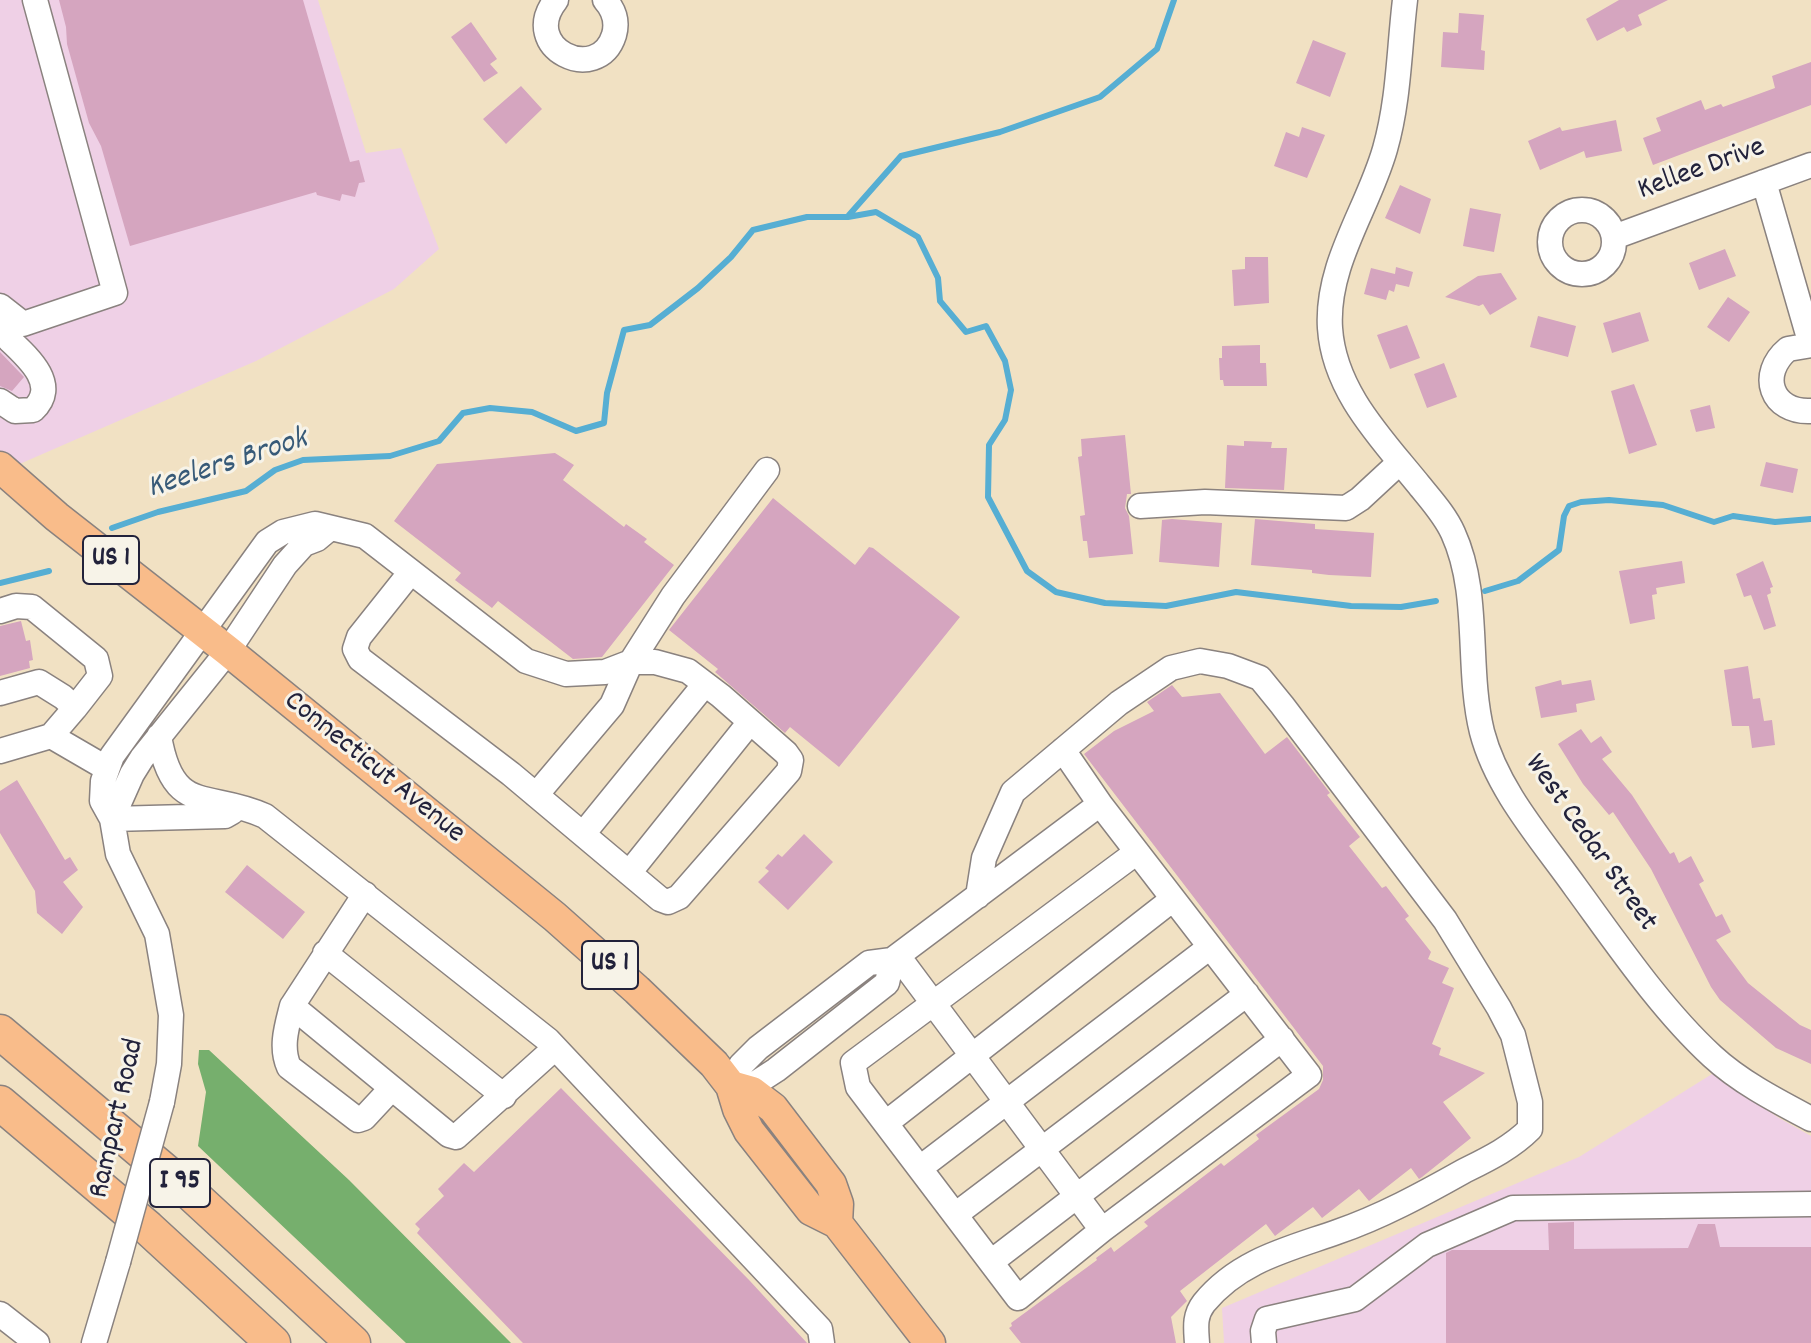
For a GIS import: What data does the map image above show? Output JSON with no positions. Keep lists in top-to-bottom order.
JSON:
{
  "streets": {
    "highway": ["I 95"],
    "main road": ["US 1", "Connecticut Avenue"],
    "street": ["Kellee Drive", "West Cedar Street", "Rampart Road"]
  },
  "water": ["Keelers Brook"]
}
